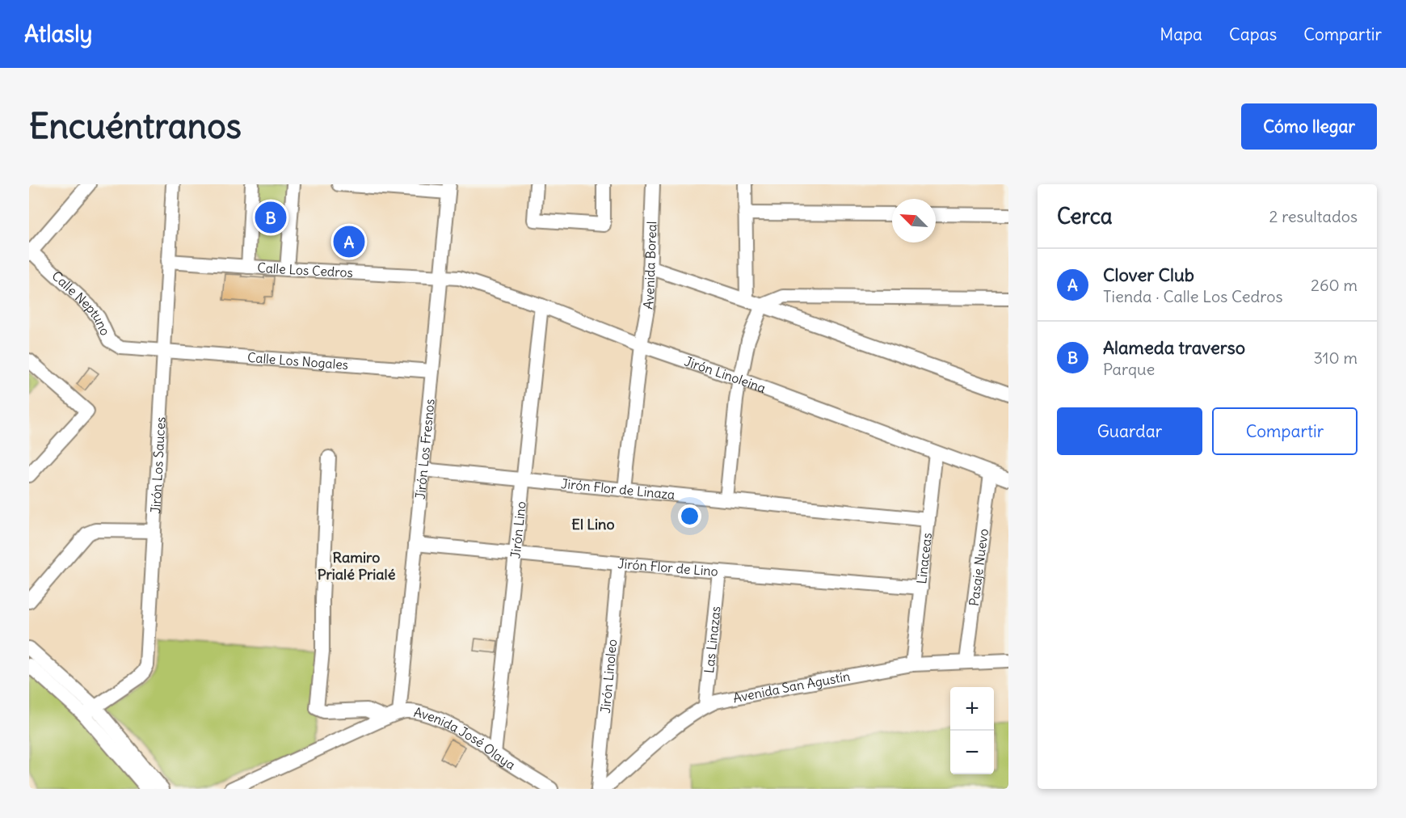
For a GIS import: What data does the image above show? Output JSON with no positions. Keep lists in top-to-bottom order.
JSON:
{
  "streets": {
    "street": [
      "Avenida Boreal",
      "Calle Los Cedros",
      "Calle Neptuno",
      "Calle Los Nogales",
      "Jirón Linoleina",
      "Jirón Los Fresnos",
      "Jirón Los Sauces",
      "Jirón Flor de Linaza",
      "Jirón Lino",
      "Linaceas",
      "Jirón Flor de Lino",
      "Pasaje Nuevo",
      "Las Linazas",
      "Jirón Linoleo",
      "Avenida San Agustín",
      "Avenida José Olaya"
    ]
  },
  "crossings": [
    ["Avenida Boreal", "Jirón Linoleina"],
    ["Calle Los Cedros", "Jirón Linoleina"],
    ["Calle Los Cedros", "Jirón Los Fresnos"],
    ["Calle Los Cedros", "Jirón Los Sauces"],
    ["Calle Neptuno", "Calle Los Nogales"],
    ["Calle Neptuno", "Jirón Los Sauces"],
    ["Calle Los Nogales", "Jirón Los Fresnos"],
    ["Calle Los Nogales", "Jirón Los Sauces"],
    ["Jirón Linoleina", "Jirón Los Fresnos"],
    ["Jirón Linoleina", "Jirón Lino"],
    ["Jirón Linoleina", "Linaceas"],
    ["Jirón Linoleina", "Pasaje Nuevo"],
    ["Jirón Los Fresnos", "Jirón Flor de Linaza"],
    ["Jirón Los Fresnos", "Jirón Flor de Lino"],
    ["Jirón Los Fresnos", "Avenida José Olaya"],
    ["Jirón Flor de Linaza", "Jirón Lino"],
    ["Jirón Flor de Linaza", "Linaceas"],
    ["Jirón Lino", "Jirón Flor de Lino"],
    ["Jirón Lino", "Avenida José Olaya"],
    ["Linaceas", "Jirón Flor de Lino"],
    ["Linaceas", "Avenida San Agustín"],
    ["Jirón Flor de Lino", "Las Linazas"],
    ["Jirón Flor de Lino", "Jirón Linoleo"],
    ["Pasaje Nuevo", "Avenida San Agustín"],
    ["Las Linazas", "Avenida San Agustín"]
  ],
  "districts": ["El Lino", "Ramiro Prialé Prialé"],
  "north": "top left",
  "page": {
    "header": "Atlasly",
    "nav": ["Mapa", "Capas", "Compartir"],
    "buttons": [
      "Cómo llegar",
      ["Guardar", "Compartir"]
    ],
    "title": "Encuéntranos",
    "heading": ["Cerca", "2 resultados"],
    "pins": ["B", "A"],
    "list": [
      {
        "mark": "A",
        "name": "Clover Club",
        "note": "Tienda · Calle Los Cedros",
        "value": "260 m"
      },
      {
        "mark": "B",
        "name": "Alameda traverso",
        "note": "Parque",
        "value": "310 m"
      }
    ],
    "map_buttons": ["+", "−"]
  }
}
